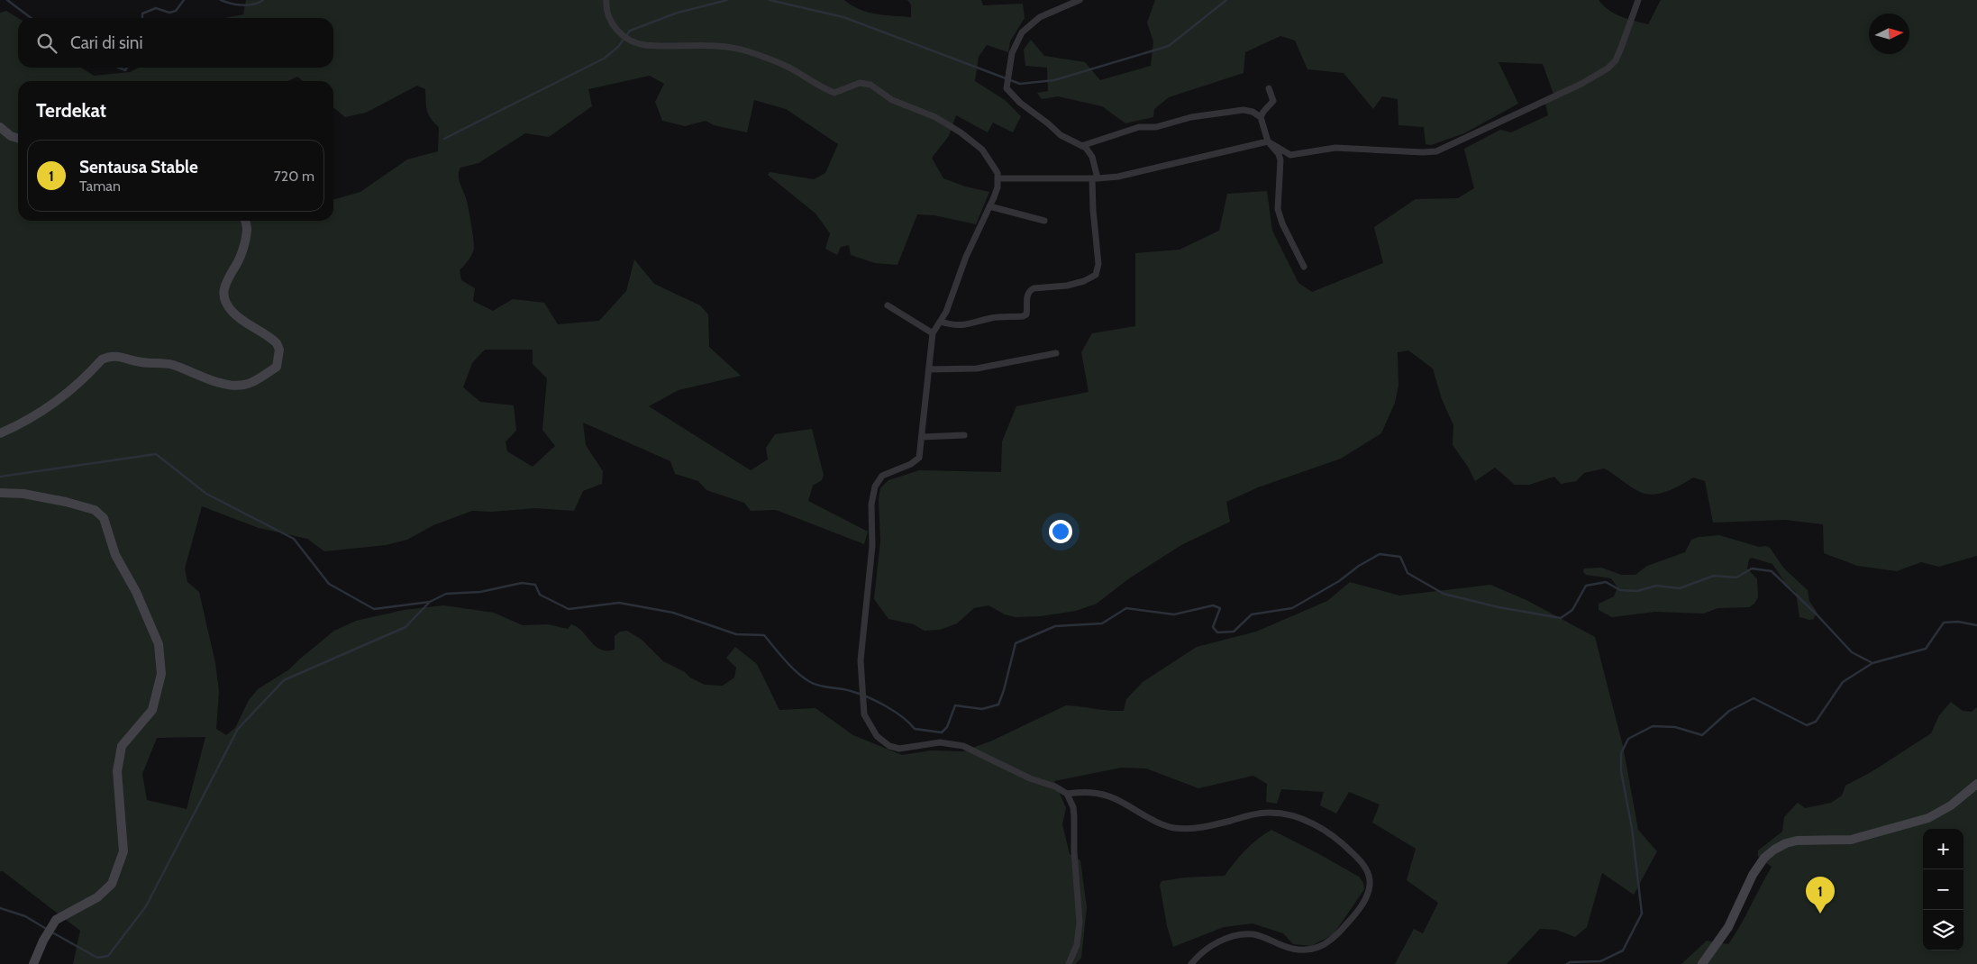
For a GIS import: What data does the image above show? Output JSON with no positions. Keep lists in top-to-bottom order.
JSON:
{
  "north": "right",
  "page": {
    "search": "Cari di sini",
    "heading": "Terdekat",
    "list": [
      {
        "mark": "1",
        "name": "Sentausa Stable",
        "note": "Taman",
        "value": "720 m"
      }
    ],
    "map_buttons": ["+", "−"],
    "pins": "1"
  }
}
